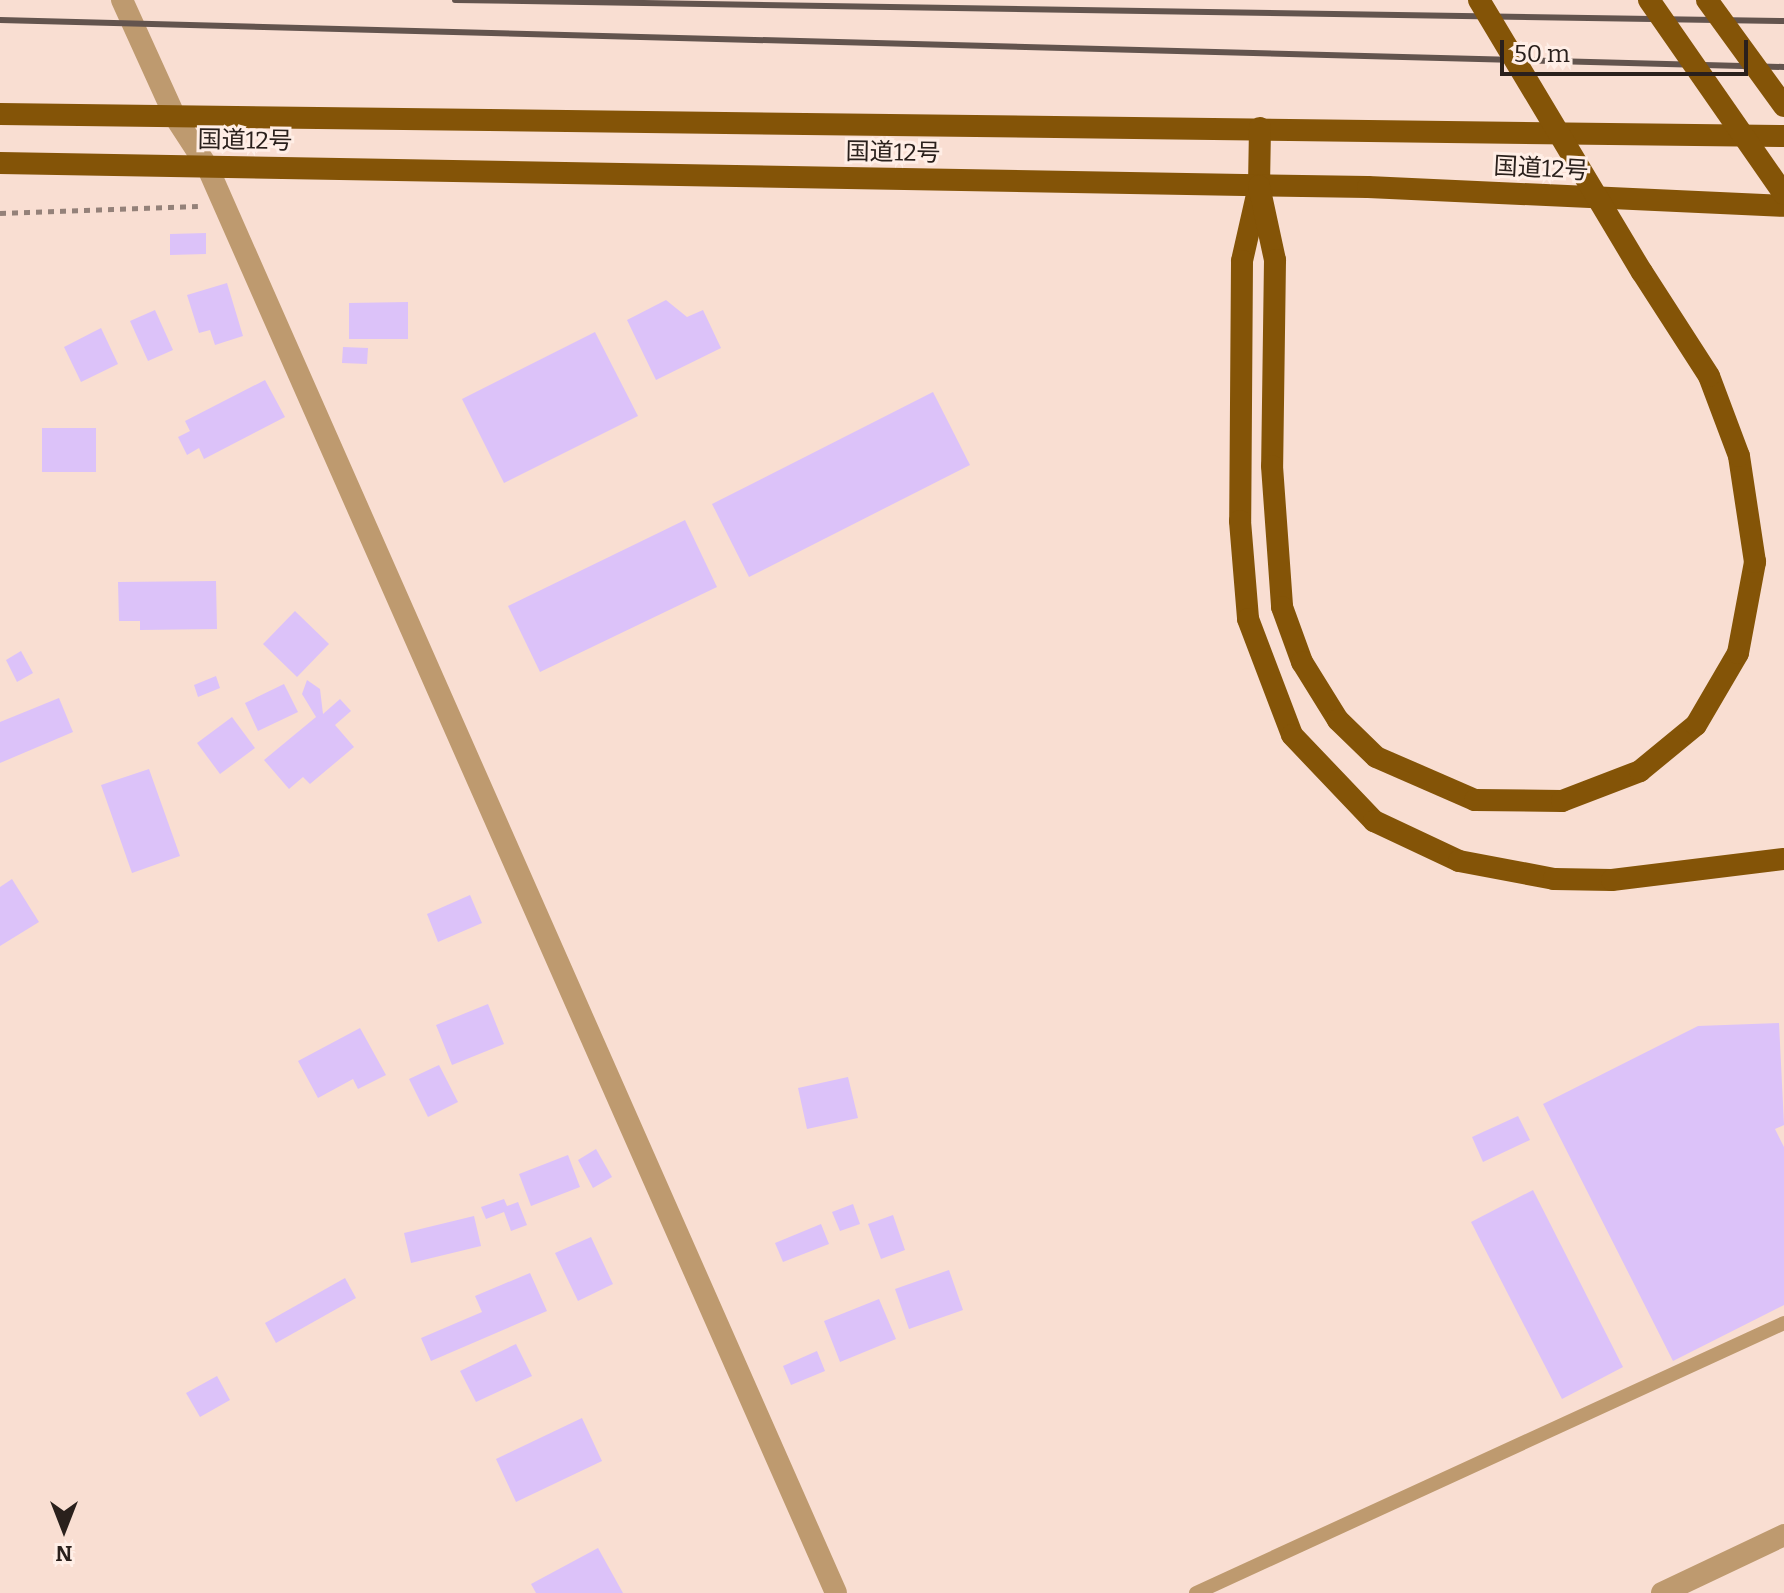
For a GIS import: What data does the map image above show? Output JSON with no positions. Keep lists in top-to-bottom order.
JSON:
{
  "streets": {
    "highway": ["国道12号"]
  },
  "scale_bar": "50 m",
  "north": "bottom"
}
